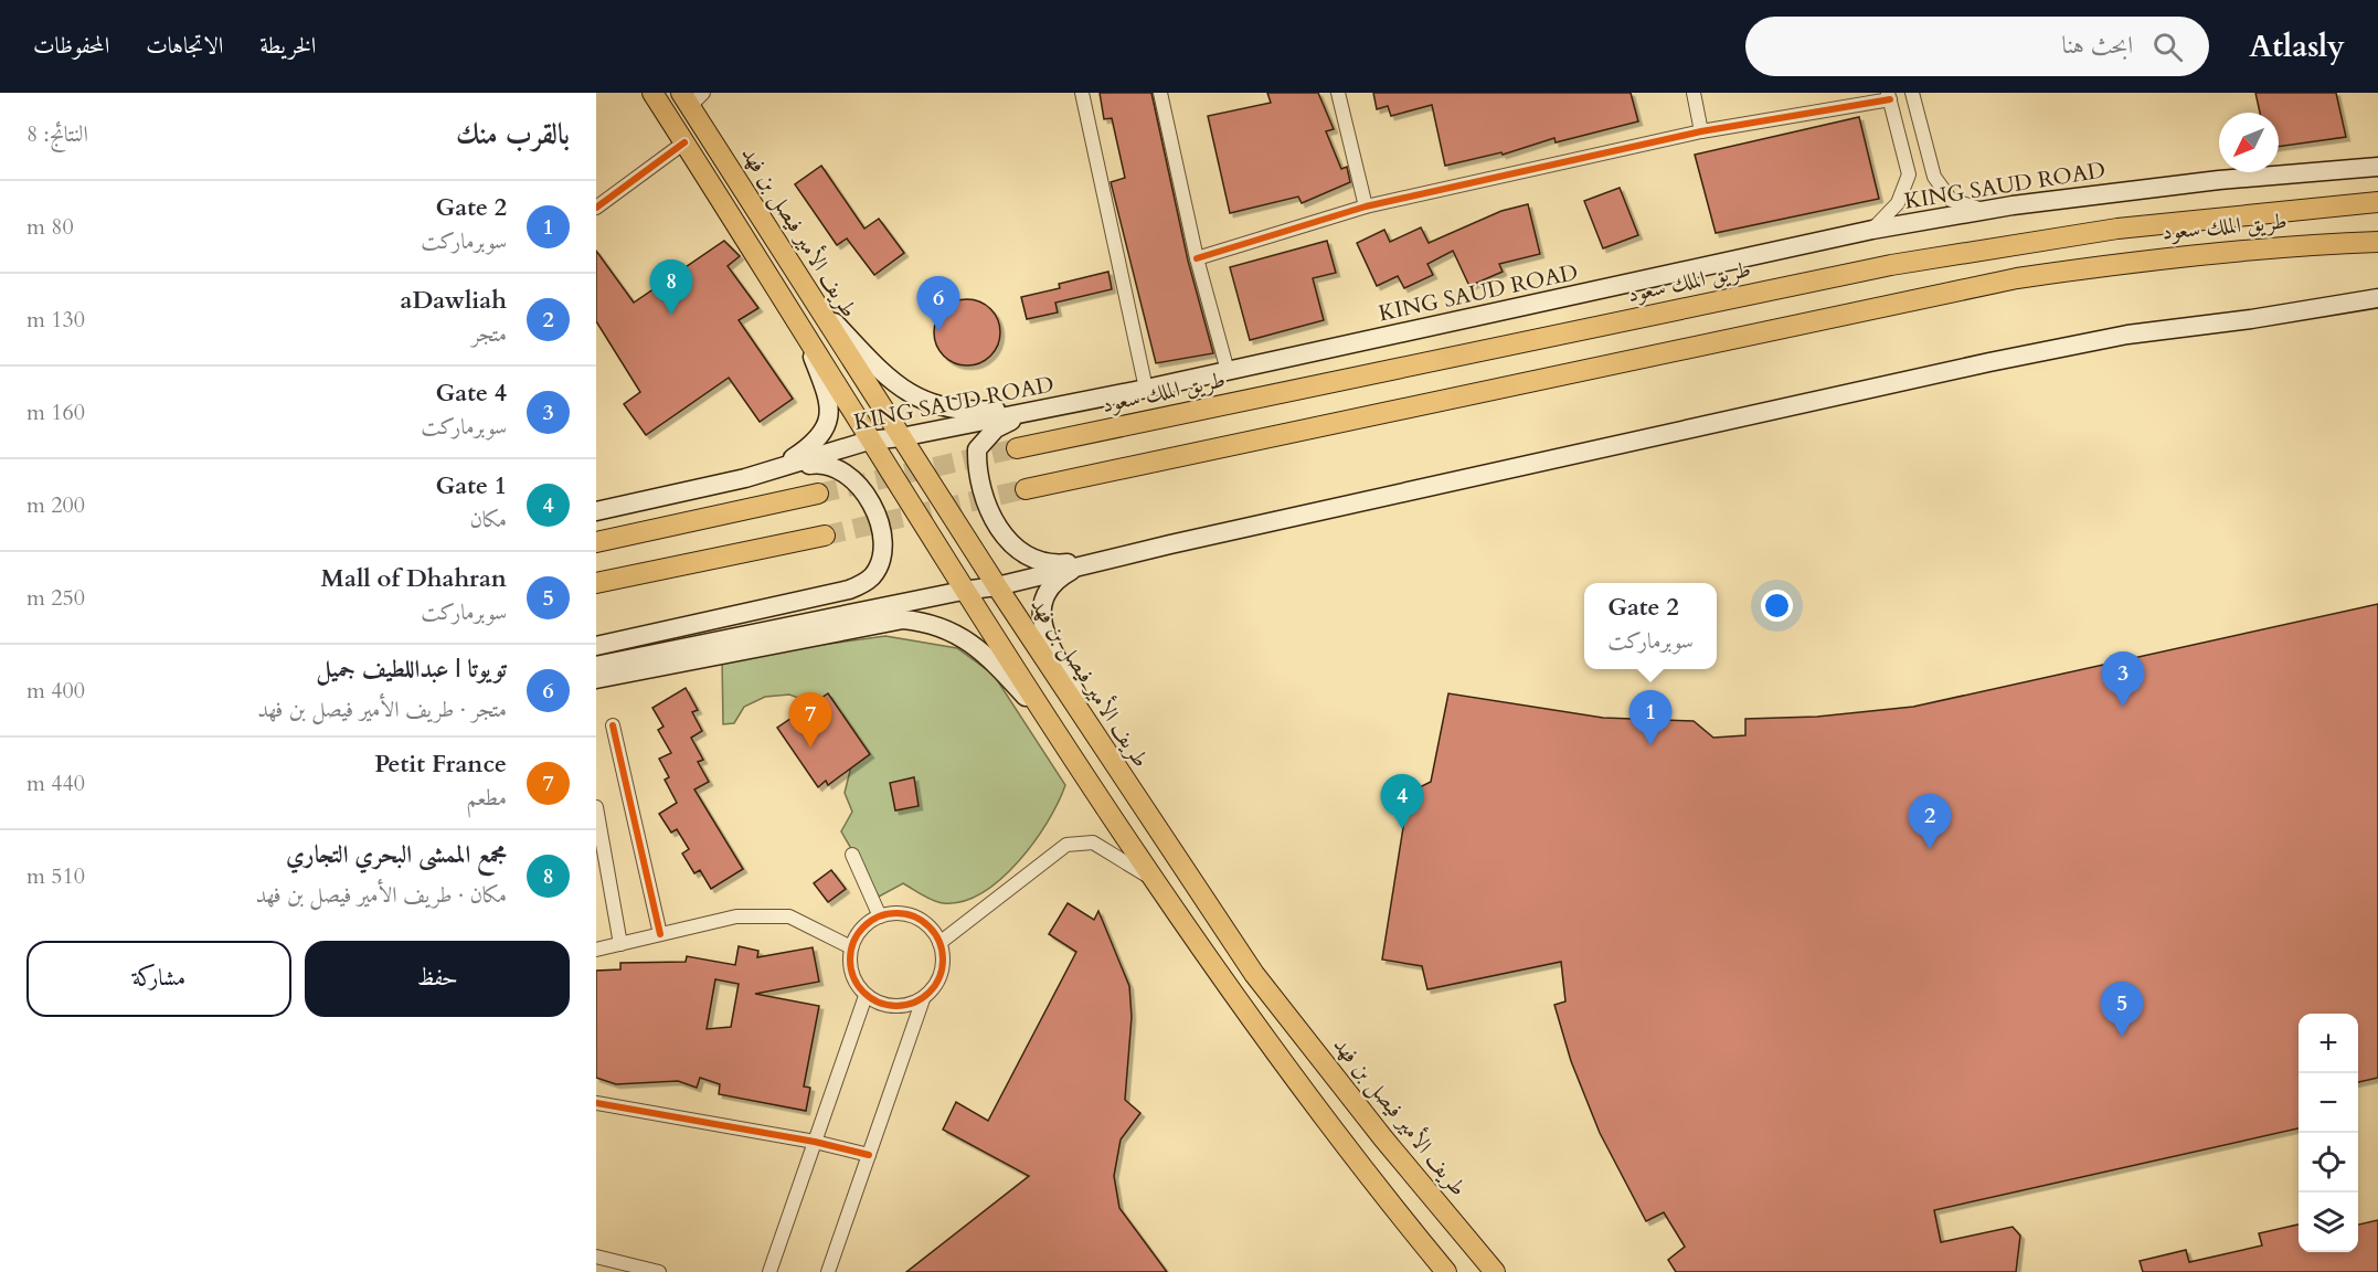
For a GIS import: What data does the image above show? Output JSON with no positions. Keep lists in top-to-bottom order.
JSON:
{
  "streets": {
    "main road": ["KING SAUD ROAD", "طريق الملك سعود", "طريف الأمير فيصل بن فهد"]
  },
  "crossings": [
    ["KING SAUD ROAD", "طريف الأمير فيصل بن فهد"]
  ],
  "north": "bottom left",
  "page": {
    "header": "Atlasly",
    "search": "ابحث هنا",
    "nav": ["الخريطة", "الاتجاهات", "المحفوظات"],
    "heading": ["بالقرب منك", "النتائج: 8"],
    "list": [
      {
        "mark": "1",
        "name": "Gate 2",
        "note": "سوبرماركت",
        "value": "80 m"
      },
      {
        "mark": "2",
        "name": "aDawliah",
        "note": "متجر",
        "value": "130 m"
      },
      {
        "mark": "3",
        "name": "Gate 4",
        "note": "سوبرماركت",
        "value": "160 m"
      },
      {
        "mark": "4",
        "name": "Gate 1",
        "note": "مكان",
        "value": "200 m"
      },
      {
        "mark": "5",
        "name": "Mall of Dhahran",
        "note": "سوبرماركت",
        "value": "250 m"
      },
      {
        "mark": "6",
        "name": "تويوتا | عبداللطيف جميل",
        "note": "متجر · طريف الأمير فيصل بن فهد",
        "value": "400 m"
      },
      {
        "mark": "7",
        "name": "Petit France",
        "note": "مطعم",
        "value": "440 m"
      },
      {
        "mark": "8",
        "name": "مجمع الممشى البحري التجاري",
        "note": "مكان · طريف الأمير فيصل بن فهد",
        "value": "510 m"
      }
    ],
    "pins": [
      "8",
      "6",
      "3",
      "1",
      "7",
      "4",
      "2",
      "5"
    ],
    "popup": ["Gate 2", "سوبرماركت"],
    "buttons": ["حفظ", "مشاركة"],
    "map_buttons": ["+", "−"]
  }
}
